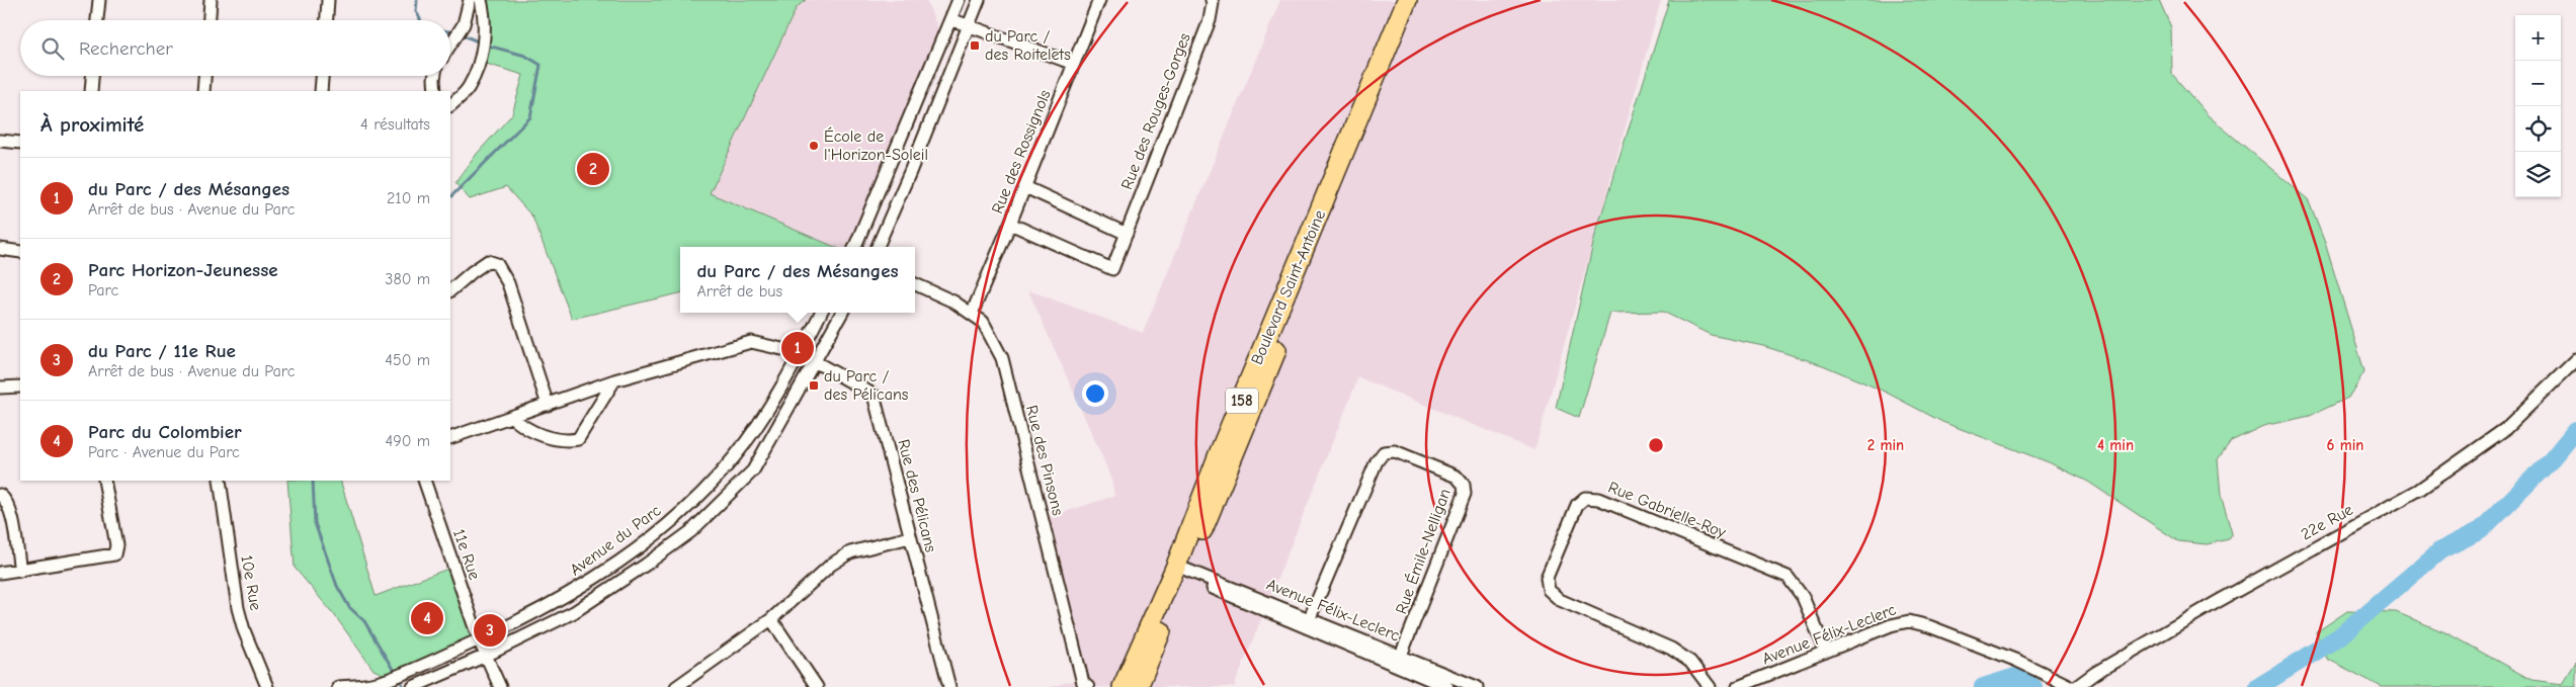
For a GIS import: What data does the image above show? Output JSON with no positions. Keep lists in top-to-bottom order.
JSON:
{
  "streets": {
    "main road": ["Boulevard Saint-Antoine", "158"],
    "street": [
      "Rue des Rouges-Gorges",
      "Rue des Rossignols",
      "Rue des Pinsons",
      "Rue des Pélicans",
      "Rue Gabrielle-Roy",
      "22e Rue",
      "Avenue du Parc",
      "Rue Émile-Nelligan",
      "11e Rue",
      "10e Rue",
      "Avenue Félix-Leclerc"
    ]
  },
  "crossings": [
    ["Rue des Rouges-Gorges", "Rue des Rossignols"],
    ["Rue des Rossignols", "Rue des Pinsons"],
    ["Boulevard Saint-Antoine", "Avenue Félix-Leclerc"],
    ["Rue des Pélicans", "Avenue du Parc"],
    ["Rue Gabrielle-Roy", "Avenue Félix-Leclerc"],
    ["Avenue du Parc", "11e Rue"],
    ["Rue Émile-Nelligan", "Avenue Félix-Leclerc"]
  ],
  "places": {
    "transit": ["du Parc / des Roitelets", "du Parc / des Pélicans"],
    "other": ["École de l'Horizon-Soleil"]
  },
  "page": {
    "map_buttons": ["+", "−"],
    "search": "Rechercher",
    "heading": ["À proximité", "4 résultats"],
    "pins": [
      "2",
      "1",
      "4",
      "3"
    ],
    "list": [
      {
        "mark": "1",
        "name": "du Parc / des Mésanges",
        "note": "Arrêt de bus · Avenue du Parc",
        "value": "210 m"
      },
      {
        "mark": "2",
        "name": "Parc Horizon-Jeunesse",
        "note": "Parc",
        "value": "380 m"
      },
      {
        "mark": "3",
        "name": "du Parc / 11e Rue",
        "note": "Arrêt de bus · Avenue du Parc",
        "value": "450 m"
      },
      {
        "mark": "4",
        "name": "Parc du Colombier",
        "note": "Parc · Avenue du Parc",
        "value": "490 m"
      }
    ],
    "popup": ["du Parc / des Mésanges", "Arrêt de bus"]
  },
  "rings": ["2 min", "4 min", "6 min"]
}
